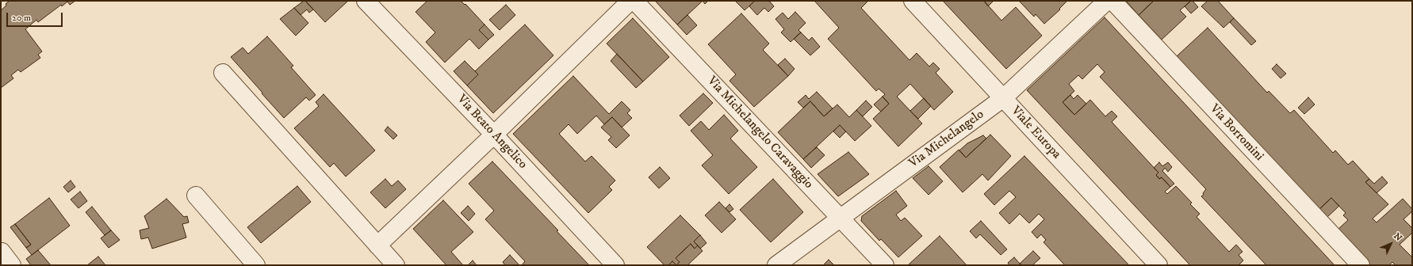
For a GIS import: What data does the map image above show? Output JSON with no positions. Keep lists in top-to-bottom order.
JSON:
{
  "streets": {
    "street": [
      "Via Beato Angelico",
      "Via Michelangelo Caravaggio",
      "Viale Europa",
      "Via Borromini",
      "Via Michelangelo"
    ]
  },
  "crossings": [
    ["Via Michelangelo Caravaggio", "Via Michelangelo"],
    ["Viale Europa", "Via Michelangelo"]
  ],
  "scale_bar": "20 m",
  "north": "top right"
}
